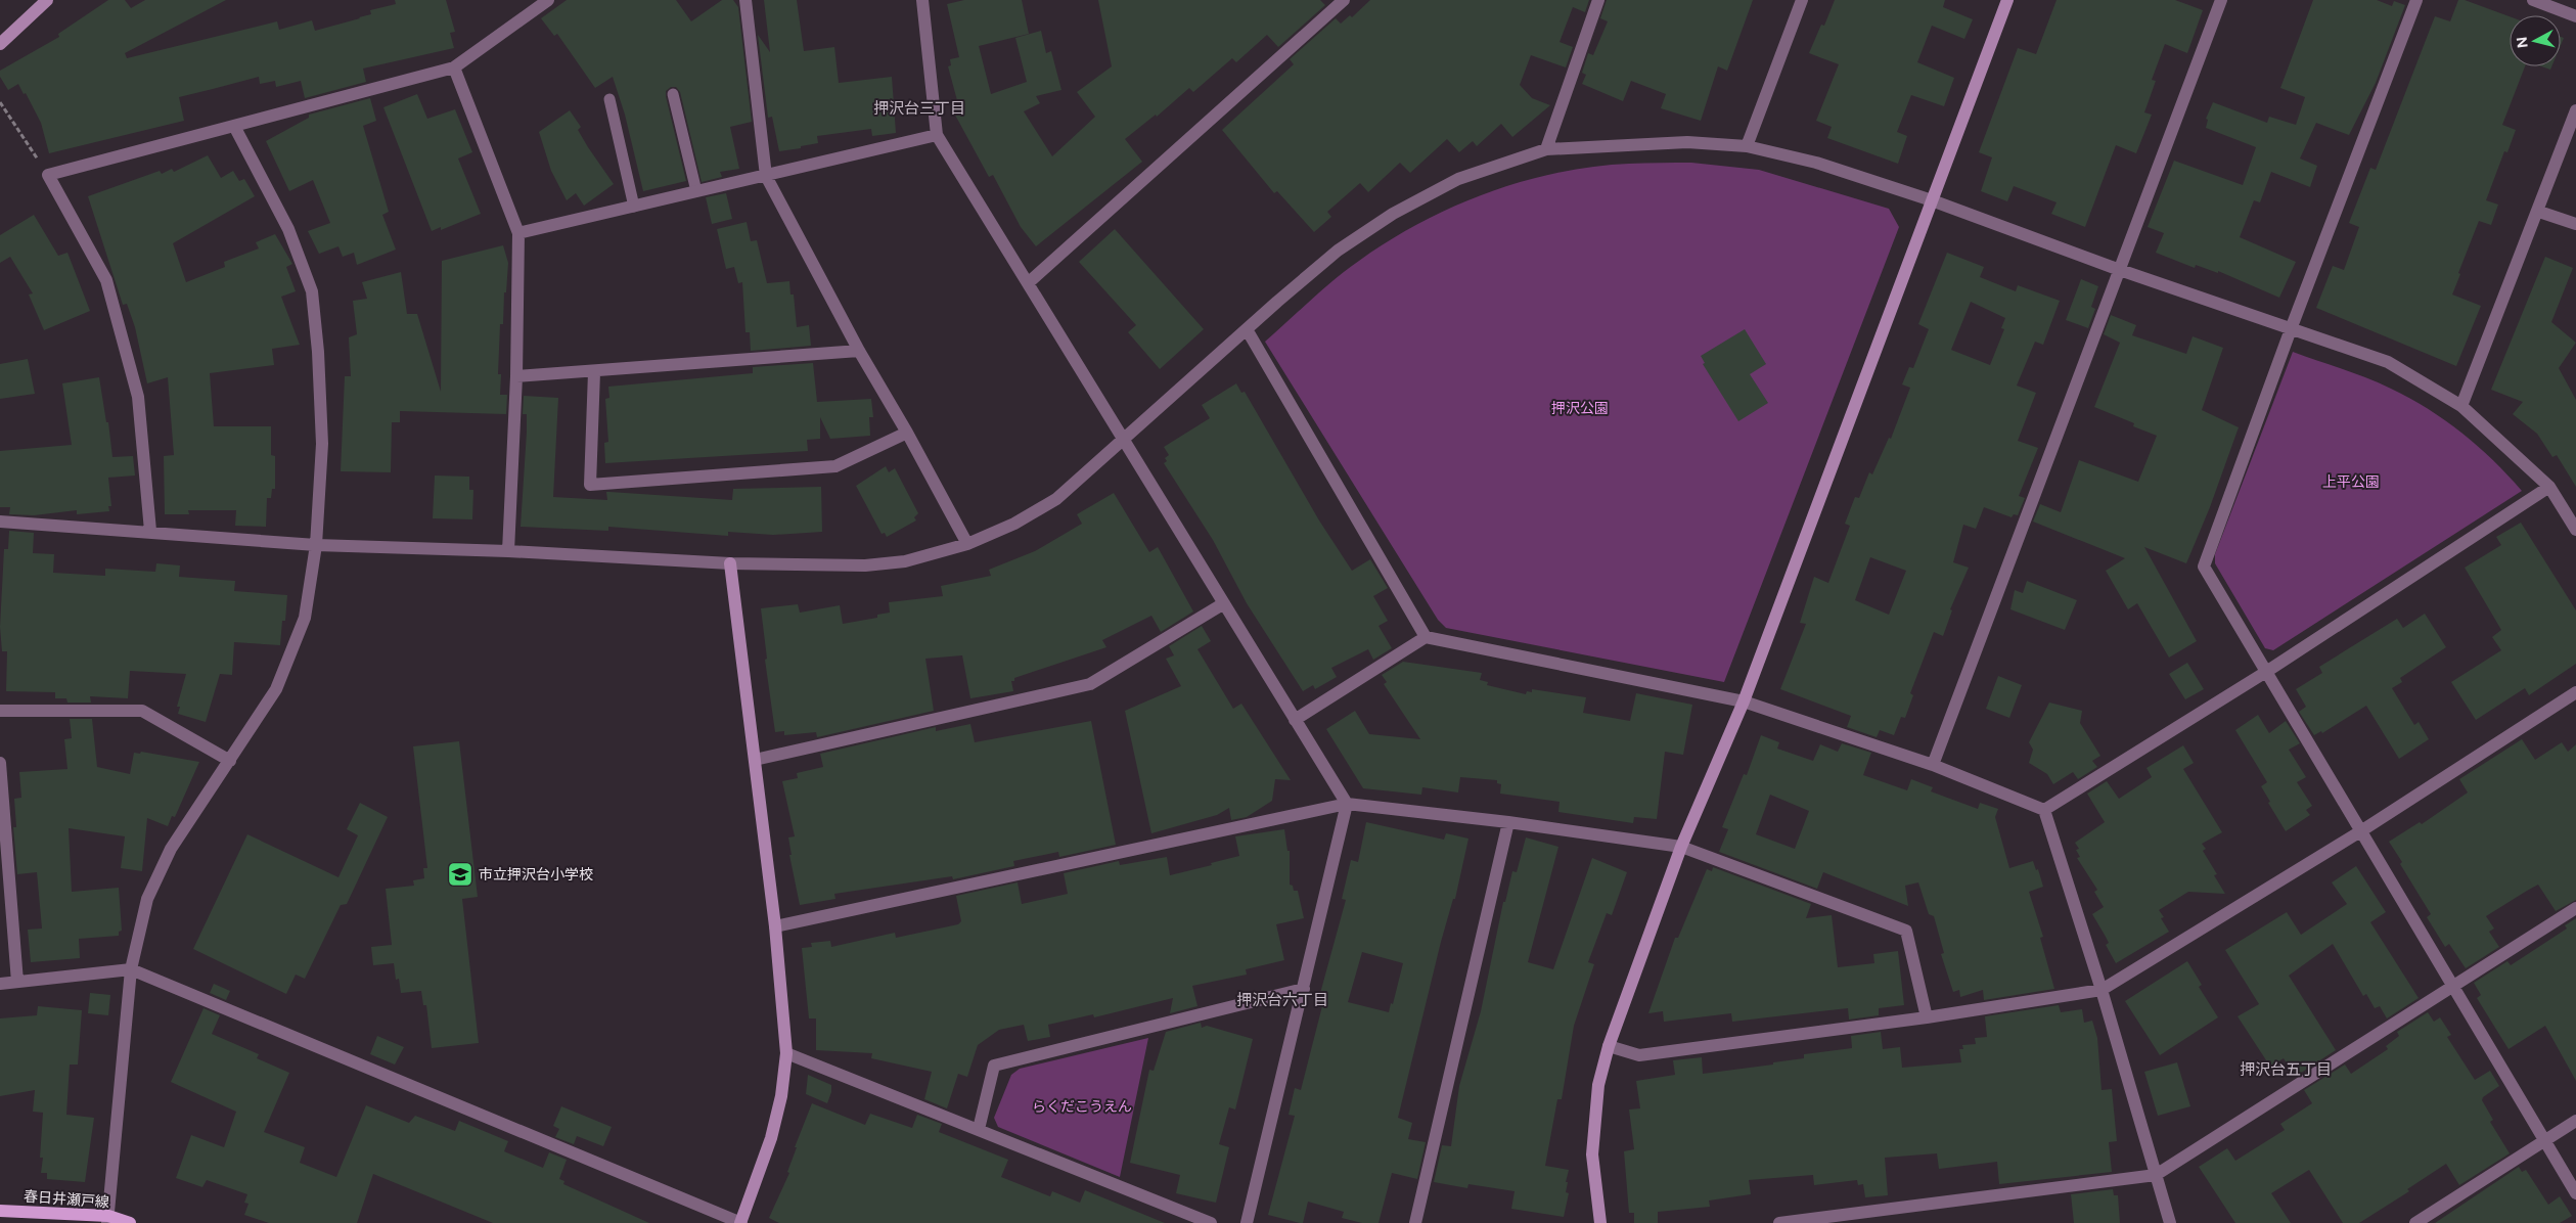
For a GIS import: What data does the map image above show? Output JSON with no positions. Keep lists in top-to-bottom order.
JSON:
{
  "streets": {
    "main road": ["春日井瀬戸線"]
  },
  "districts": ["押沢台三丁目", "押沢台六丁目", "押沢台五丁目"],
  "parks": ["押沢公園", "上平公園", "らくだこうえん"],
  "places": {
    "school or university": ["市立押沢台小学校"]
  },
  "north": "left"
}
